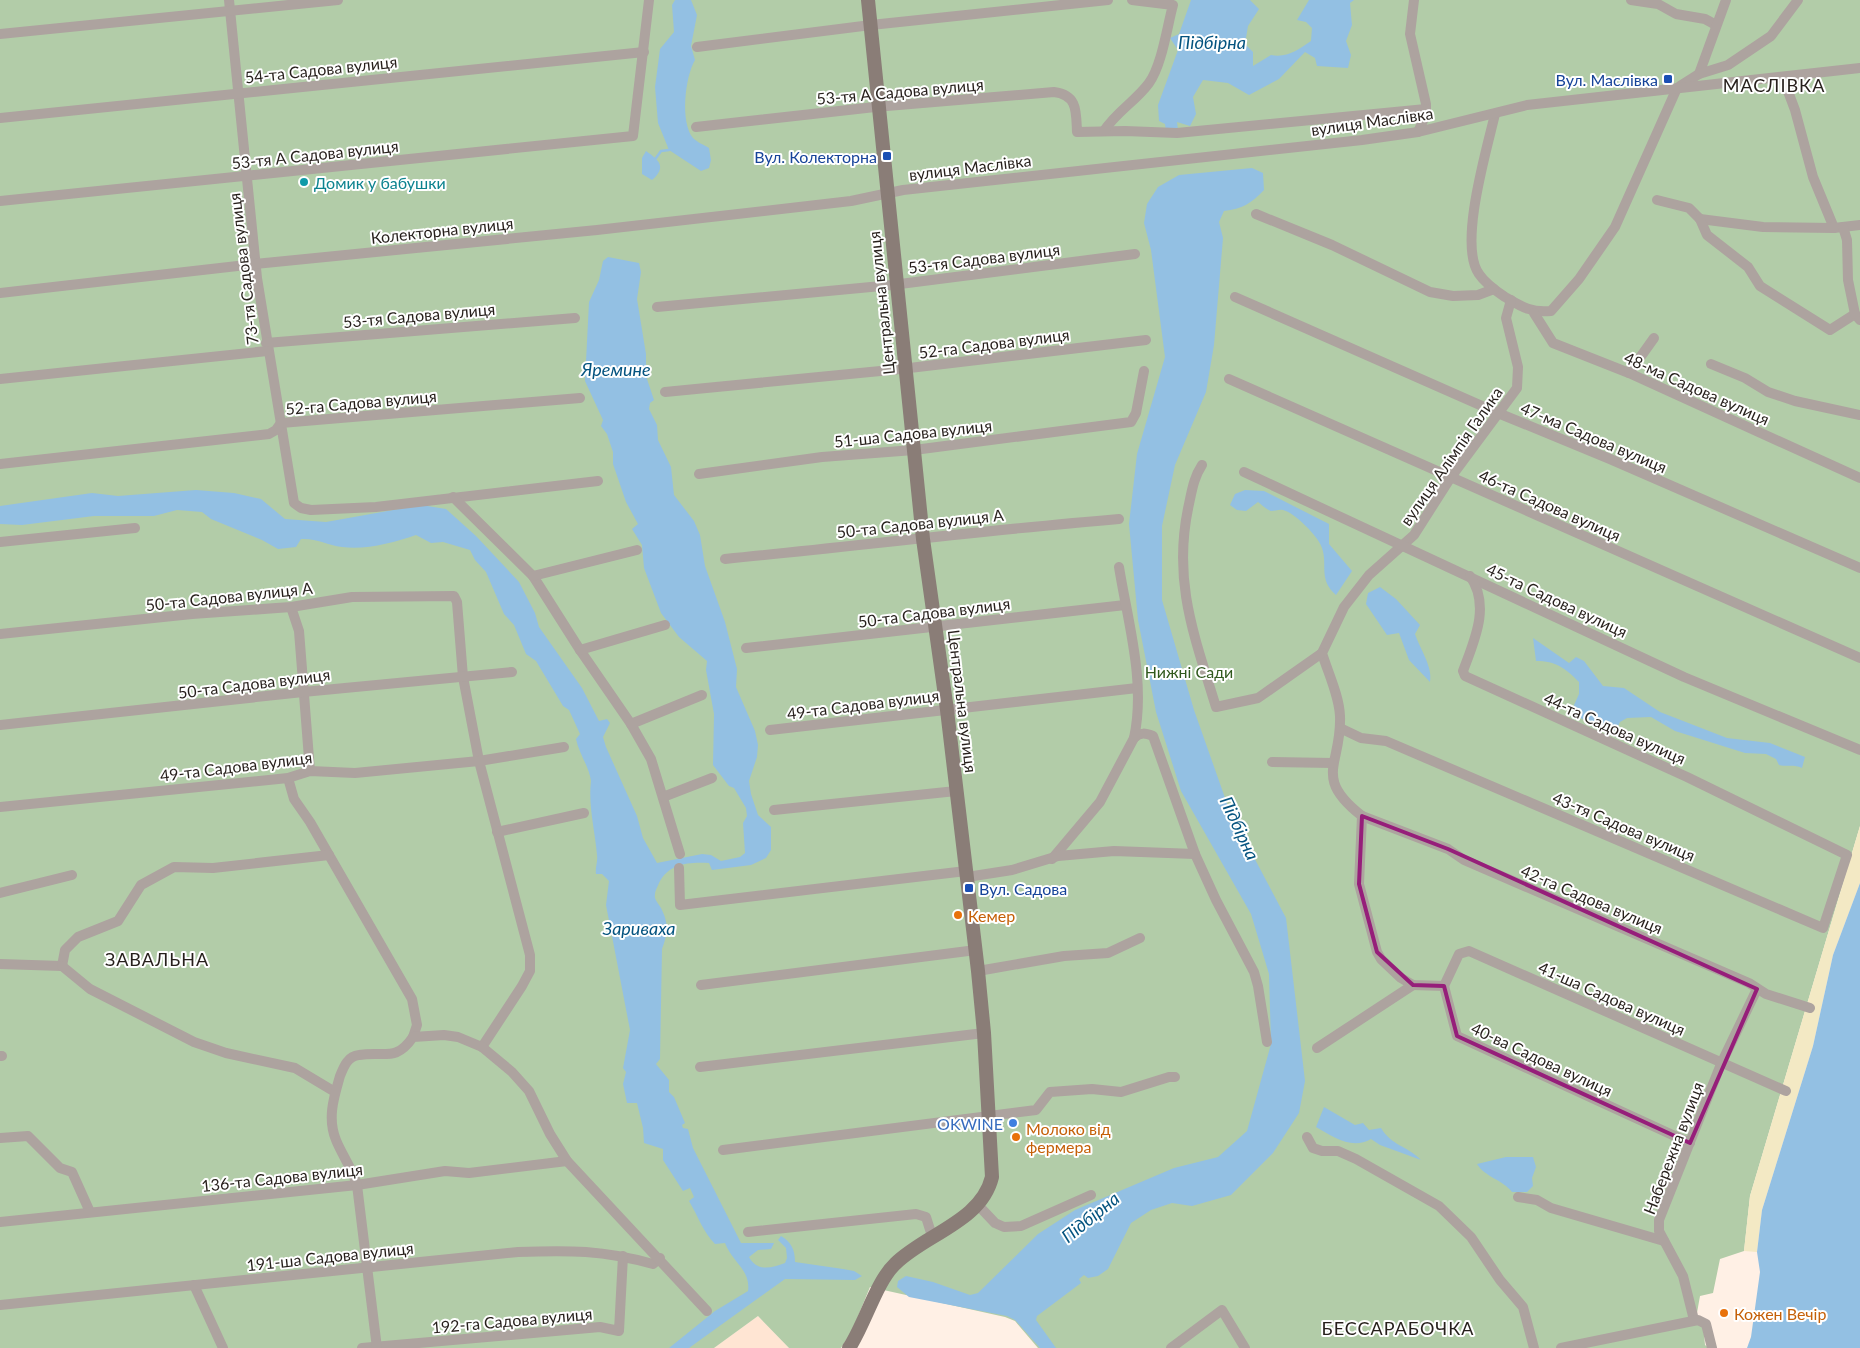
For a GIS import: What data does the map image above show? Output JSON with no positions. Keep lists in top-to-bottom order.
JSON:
{
  "streets": {
    "street": [
      "54-та Садова вулиця",
      "53-тя А Садова вулиця",
      "вулиця Маслівка",
      "Колекторна вулиця",
      "53-тя Садова вулиця",
      "73-тя Садова вулиця",
      "Центральна вулиця",
      "52-га Садова вулиця",
      "48-ма Садова вулиця",
      "51-ша Садова вулиця",
      "47-ма Садова вулиця",
      "вулиця Алімпія Галика",
      "46-та Садова вулиця",
      "50-та Садова вулиця А",
      "45-та Садова вулиця",
      "50-та Садова вулиця",
      "49-та Садова вулиця",
      "44-та Садова вулиця",
      "43-тя Садова вулиця",
      "42-га Садова вулиця",
      "41-ша Садова вулиця",
      "40-ва Садова вулиця",
      "Набережна вулиця",
      "136-та Садова вулиця",
      "191-ша Садова вулиця",
      "192-га Садова вулиця"
    ]
  },
  "crossings": [
    ["54-та Садова вулиця", "53-тя А Садова вулиця"],
    ["54-та Садова вулиця", "73-тя Садова вулиця"],
    ["53-тя А Садова вулиця", "73-тя Садова вулиця"],
    ["53-тя А Садова вулиця", "Центральна вулиця"],
    ["вулиця Маслівка", "Колекторна вулиця"],
    ["вулиця Маслівка", "Центральна вулиця"],
    ["Колекторна вулиця", "73-тя Садова вулиця"],
    ["Колекторна вулиця", "Центральна вулиця"],
    ["53-тя Садова вулиця", "73-тя Садова вулиця"],
    ["53-тя Садова вулиця", "Центральна вулиця"],
    ["73-тя Садова вулиця", "52-га Садова вулиця"],
    ["Центральна вулиця", "52-га Садова вулиця"],
    ["Центральна вулиця", "51-ша Садова вулиця"],
    ["Центральна вулиця", "50-та Садова вулиця А"],
    ["Центральна вулиця", "50-та Садова вулиця"],
    ["Центральна вулиця", "49-та Садова вулиця"],
    ["47-ма Садова вулиця", "вулиця Алімпія Галика"],
    ["вулиця Алімпія Галика", "46-та Садова вулиця"],
    ["вулиця Алімпія Галика", "45-та Садова вулиця"],
    ["50-та Садова вулиця А", "50-та Садова вулиця"],
    ["45-та Садова вулиця", "44-та Садова вулиця"],
    ["44-та Садова вулиця", "43-тя Садова вулиця"],
    ["42-га Садова вулиця", "Набережна вулиця"],
    ["41-ша Садова вулиця", "40-ва Садова вулиця"],
    ["41-ша Садова вулиця", "Набережна вулиця"],
    ["40-ва Садова вулиця", "Набережна вулиця"],
    ["191-ша Садова вулиця", "192-га Садова вулиця"]
  ],
  "districts": ["МАСЛІВКА", "ЗАВАЛЬНА", "БЕССАРАБОЧКА"],
  "water": ["Підбірна", "Яремине", "Зариваха"],
  "parks": ["Нижні Сади"],
  "places": {
    "transit": ["Вул. Маслівка", "Вул. Колекторна", "Вул. Садова"],
    "other": [
      "Домик у бабушки",
      "Кемер",
      "OKWINE",
      "Молоко від фермера",
      "Кожен Вечір"
    ]
  }
}
